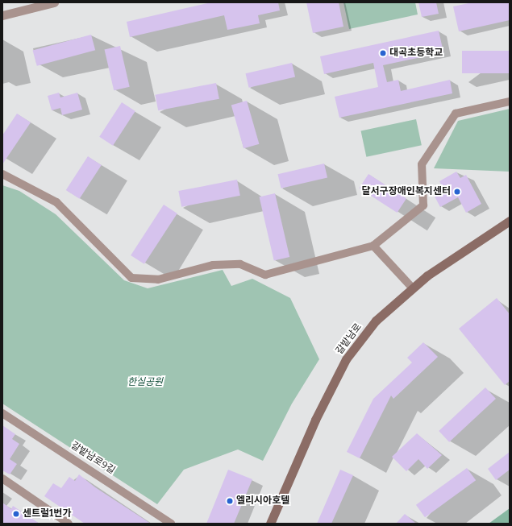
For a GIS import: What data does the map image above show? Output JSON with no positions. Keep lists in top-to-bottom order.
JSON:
{
  "streets": {
    "main road": ["갈밭남로"],
    "street": ["갈밭남로9길"]
  },
  "parks": ["한실공원"],
  "places": [
    "대곡초등학교",
    "달서구장애인복지센터",
    "엘리시아호텔",
    "센트럴1번가"
  ]
}
